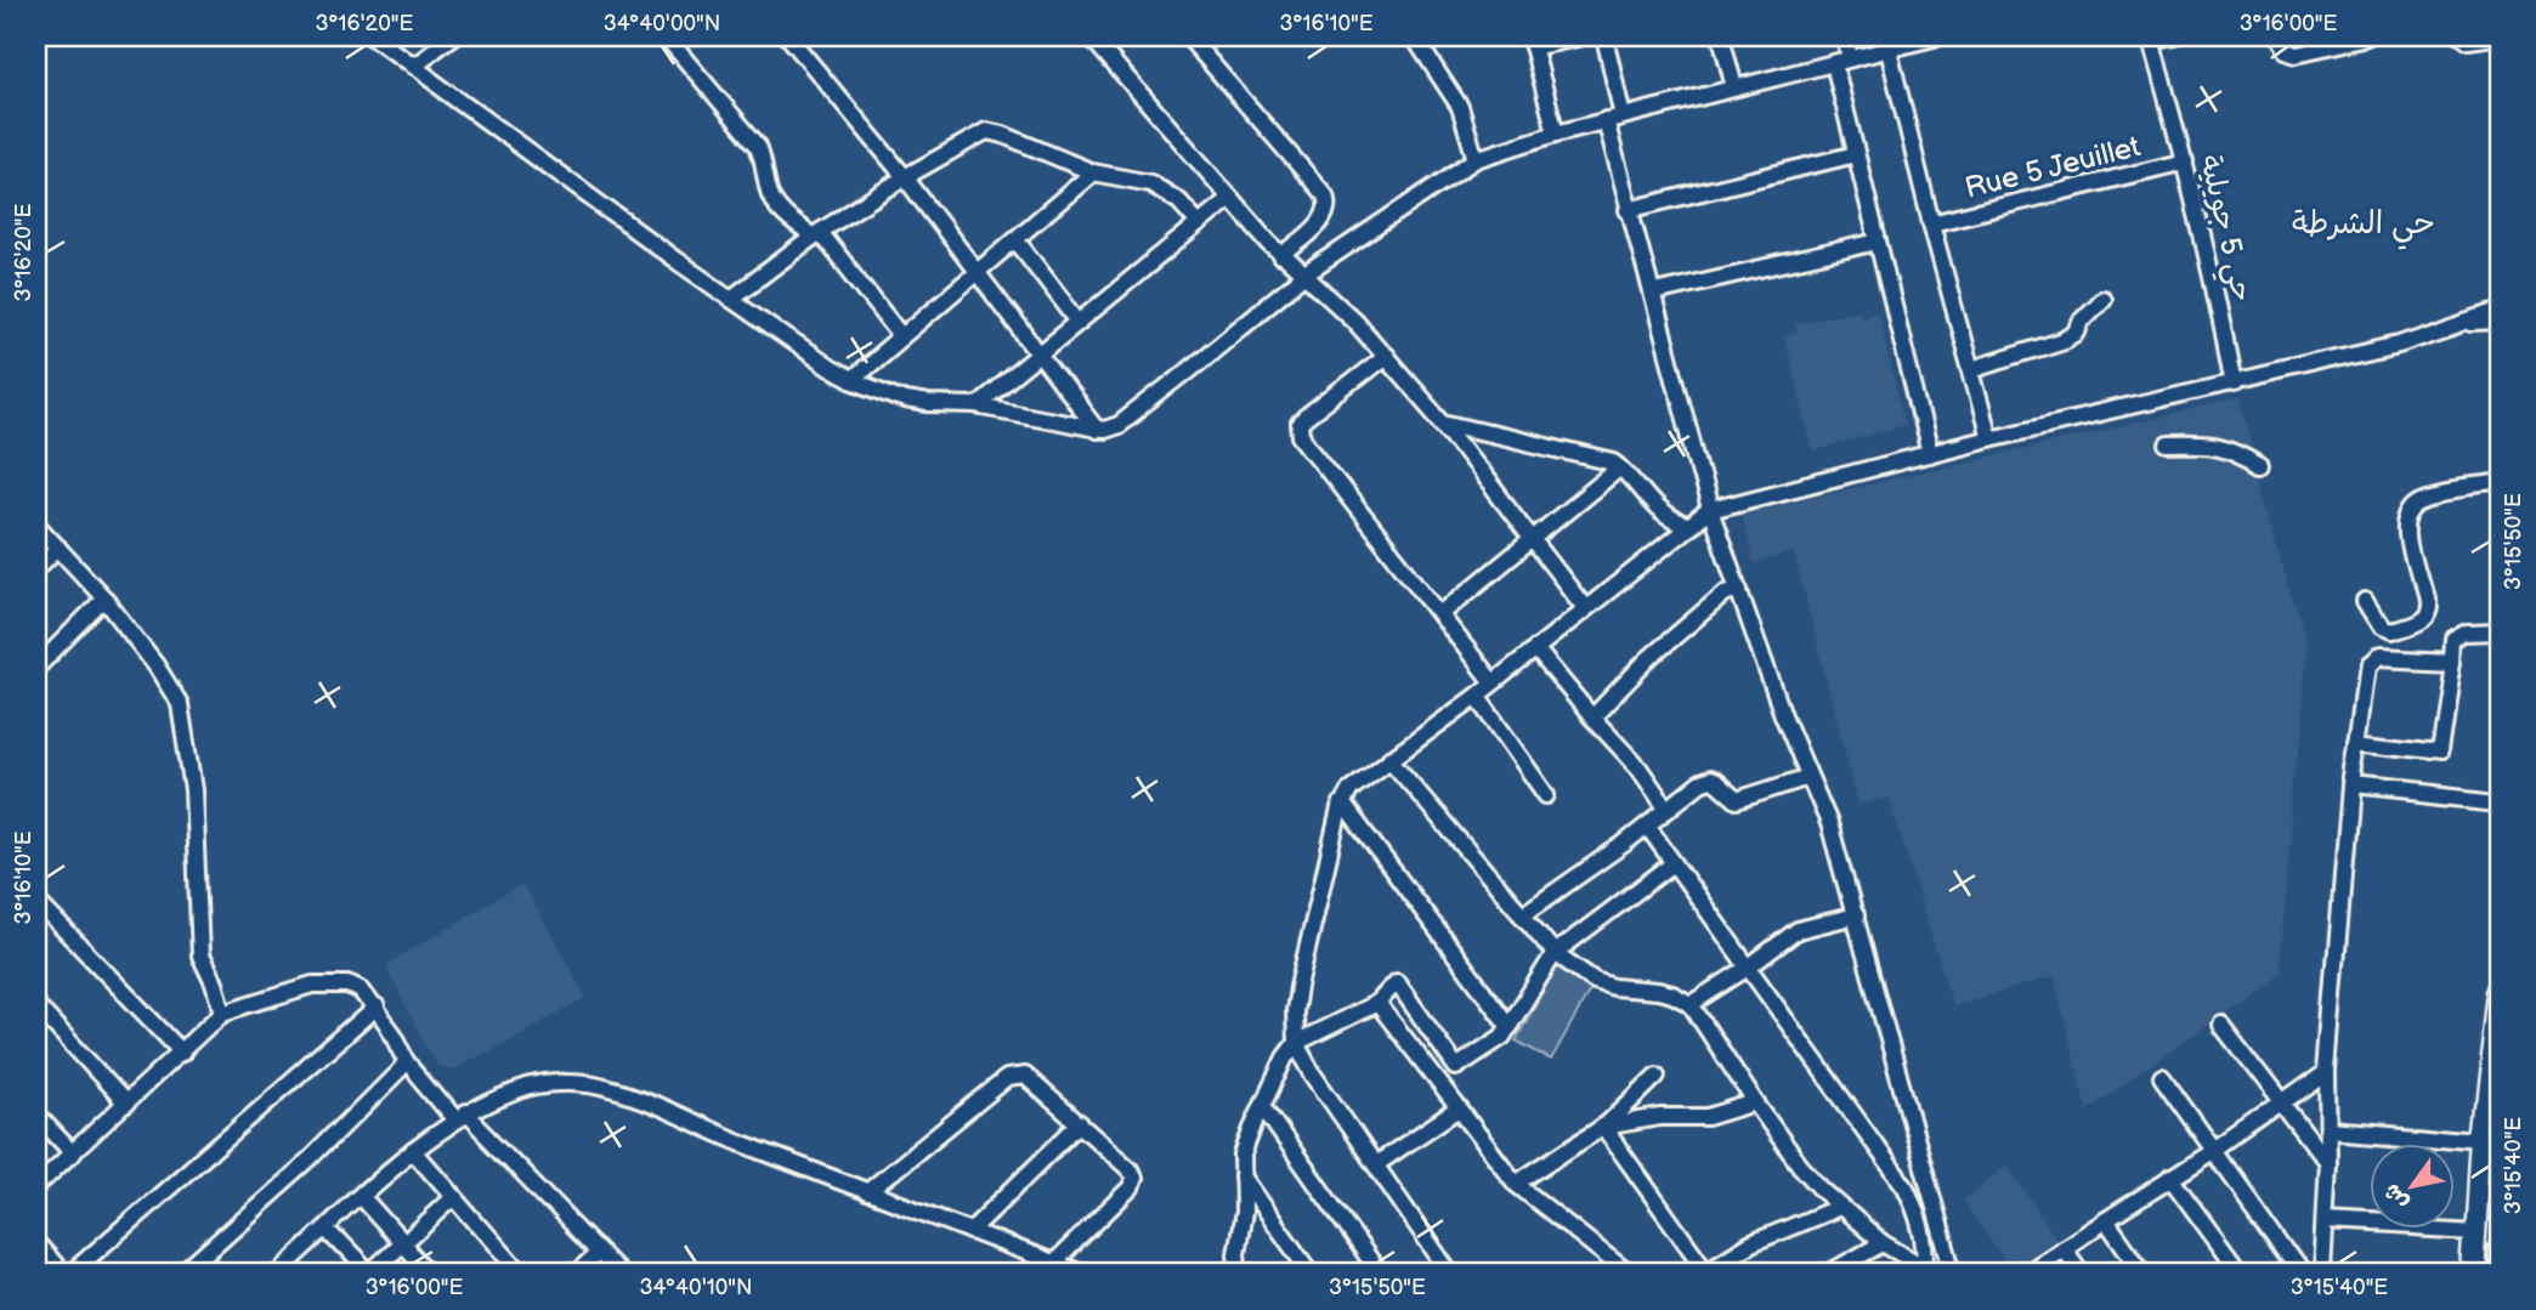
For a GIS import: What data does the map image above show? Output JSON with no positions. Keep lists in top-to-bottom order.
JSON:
{
  "streets": {
    "street": ["Rue 5 Jeuillet", "حي 5 جويلية"]
  },
  "crossings": [
    ["Rue 5 Jeuillet", "حي 5 جويلية"]
  ],
  "districts": ["حي الشرطة"],
  "north": "bottom left",
  "coordinates": [
    "3°16'20\"E",
    "34°40'00\"N",
    "3°16'10\"E",
    "3°16'00\"E",
    "3°15'50\"E",
    "3°15'40\"E",
    "34°40'10\"N"
  ]
}
